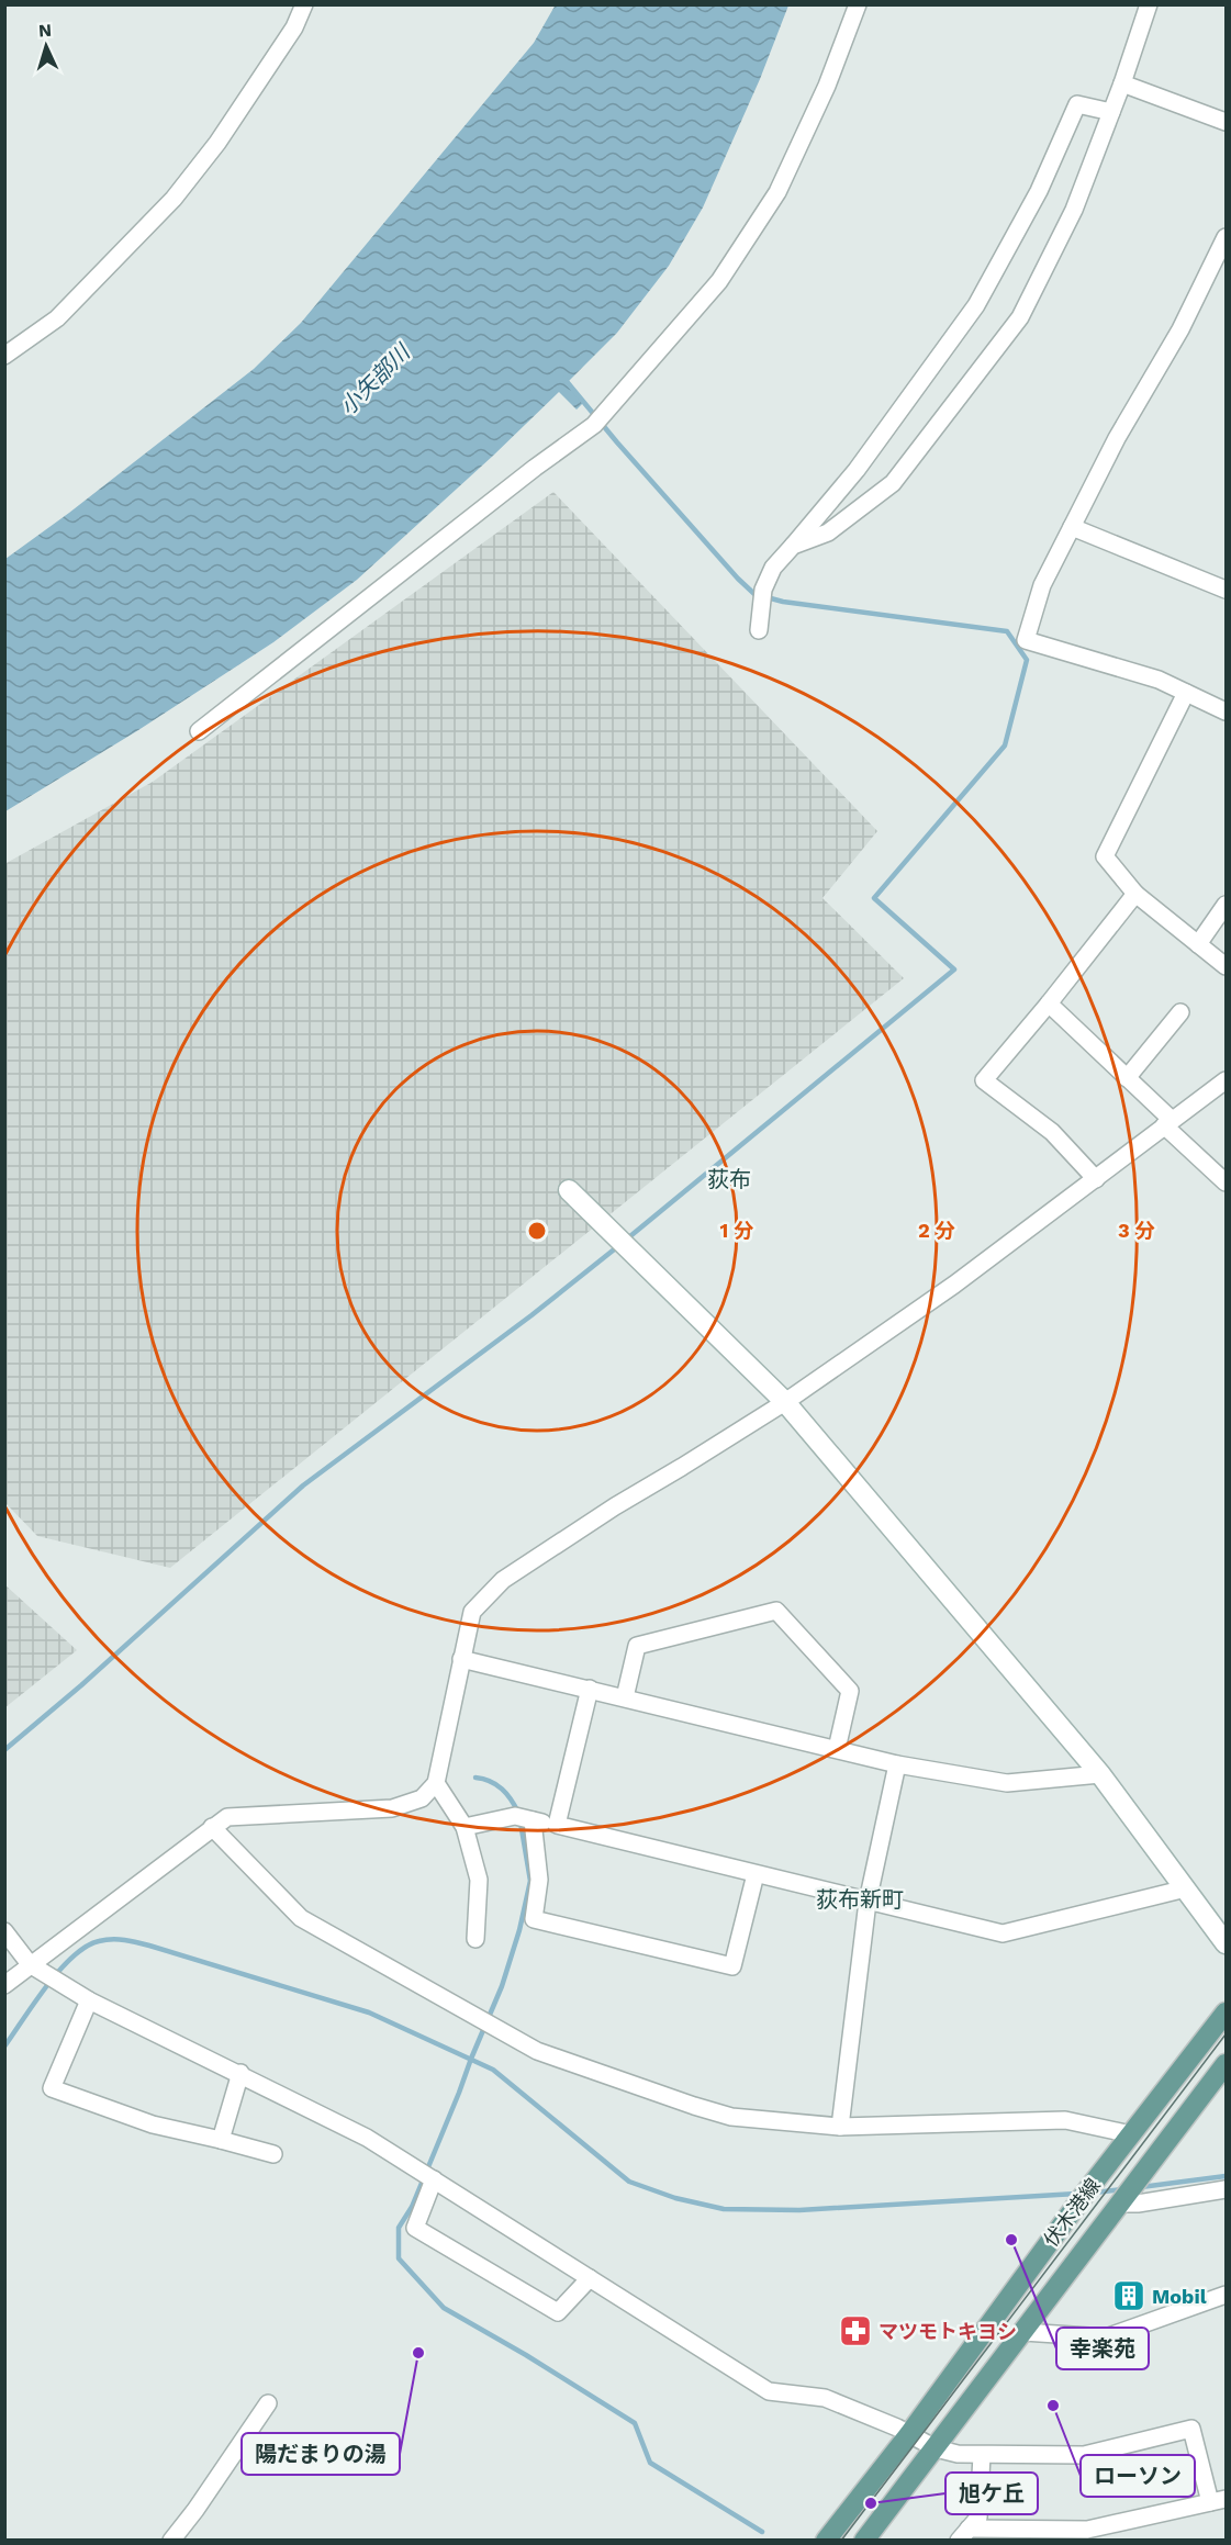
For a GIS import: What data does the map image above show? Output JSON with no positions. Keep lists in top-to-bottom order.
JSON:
{
  "streets": {
    "main road": ["伏木港線"]
  },
  "districts": ["荻布", "荻布新町"],
  "water": ["小矢部川"],
  "places": {
    "other": [
      "幸楽苑",
      "陽だまりの湯",
      "ローソン",
      "旭ケ丘"
    ],
    "building": ["Mobil"],
    "pharmacy": ["マツモトキヨシ"]
  },
  "north": "top",
  "rings": ["1 分", "2 分", "3 分"]
}
